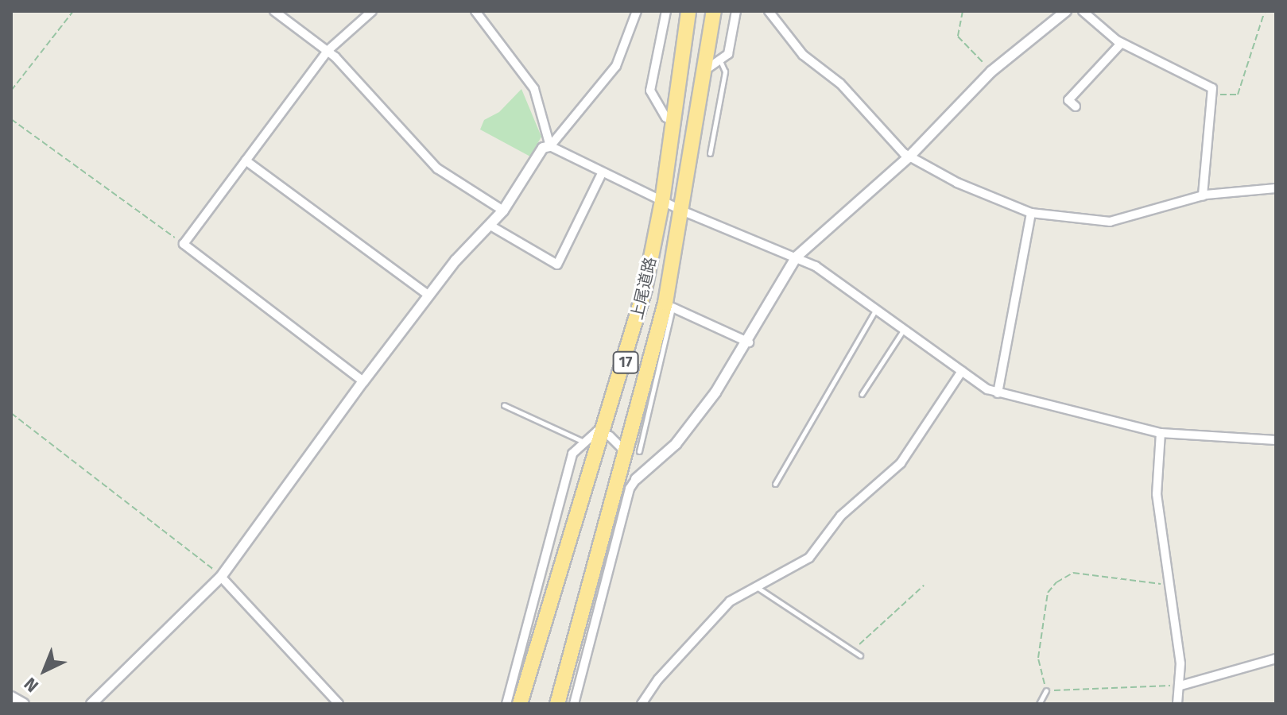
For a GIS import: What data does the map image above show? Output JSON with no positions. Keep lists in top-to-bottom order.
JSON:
{
  "streets": {
    "highway": ["上尾道路", "17"]
  },
  "north": "bottom left"
}
